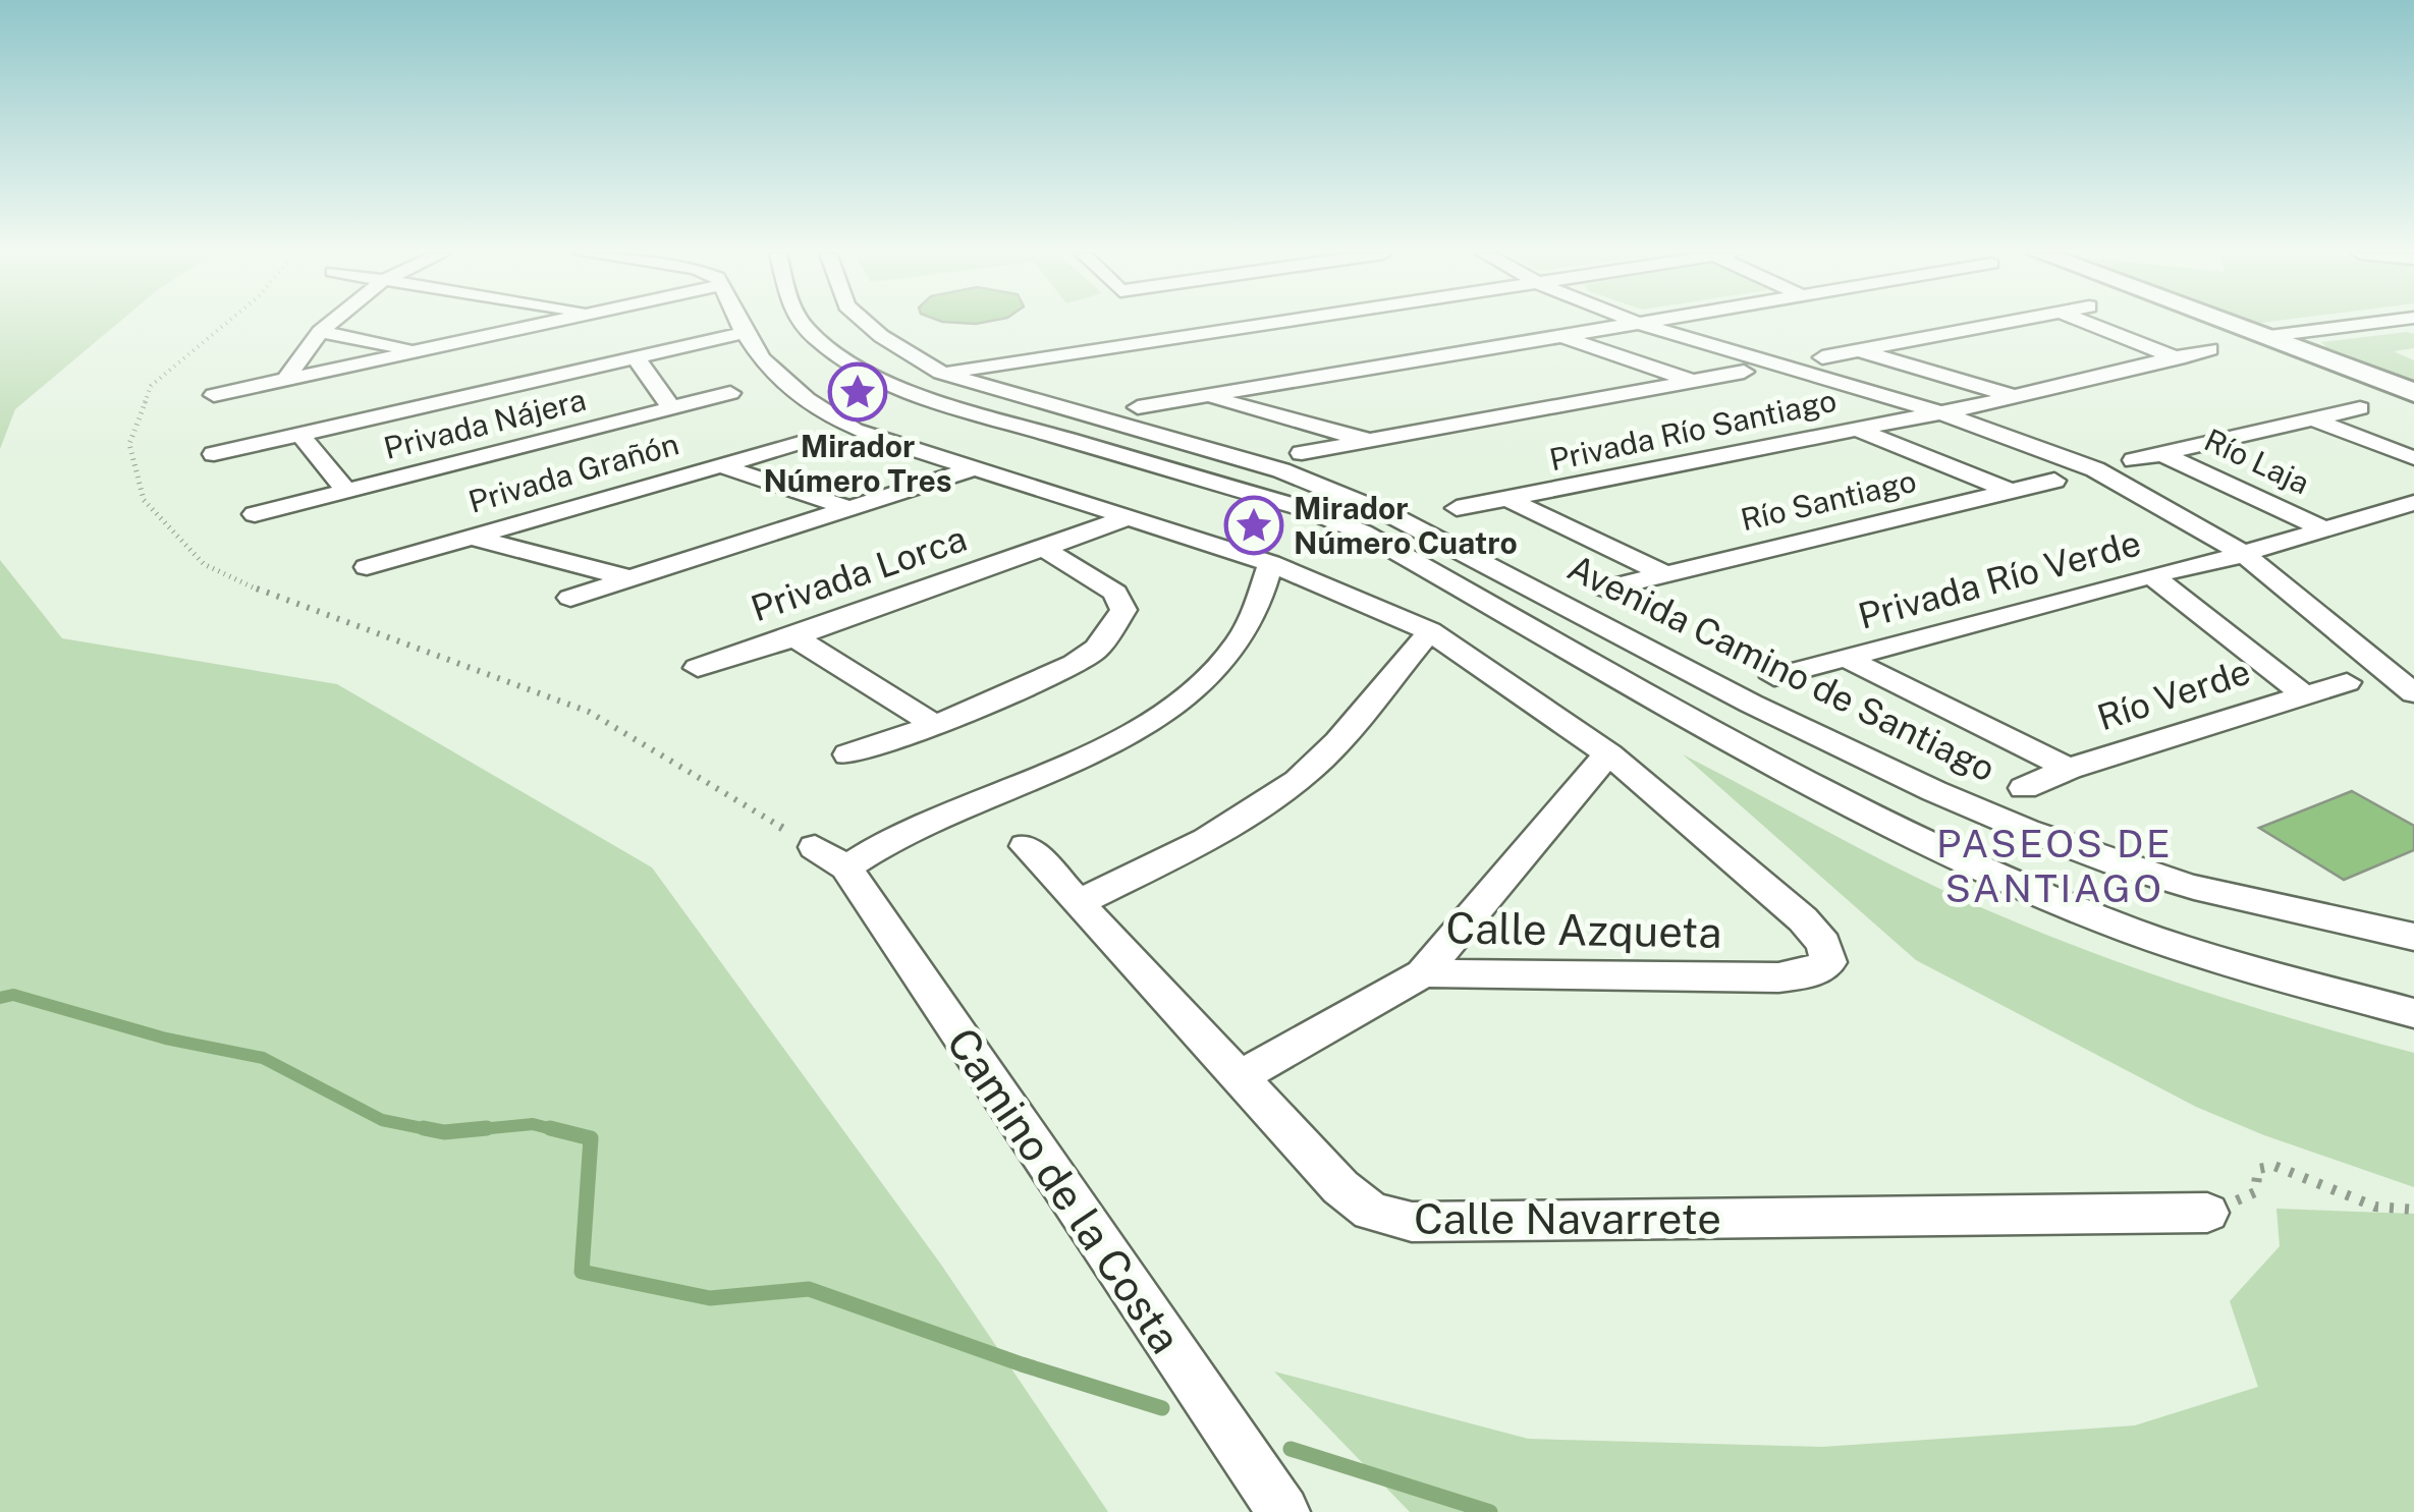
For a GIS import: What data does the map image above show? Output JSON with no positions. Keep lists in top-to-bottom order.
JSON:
{
  "streets": {
    "street": [
      "Privada Nájera",
      "Privada Río Santiago",
      "Río Laja",
      "Privada Grañón",
      "Río Santiago",
      "Privada Lorca",
      "Privada Río Verde",
      "Avenida Camino de Santiago",
      "Río Verde",
      "Calle Azqueta",
      "Camino de la Costa",
      "Calle Navarrete"
    ]
  },
  "crossings": [
    ["Privada Río Santiago", "Río Santiago"],
    ["Río Laja", "Privada Río Verde"],
    ["Privada Río Verde", "Río Verde"],
    ["Calle Azqueta", "Calle Navarrete"]
  ],
  "districts": ["PASEOS DE SANTIAGO"],
  "places": {
    "place": ["Mirador Número Tres", "Mirador Número Cuatro"]
  }
}
